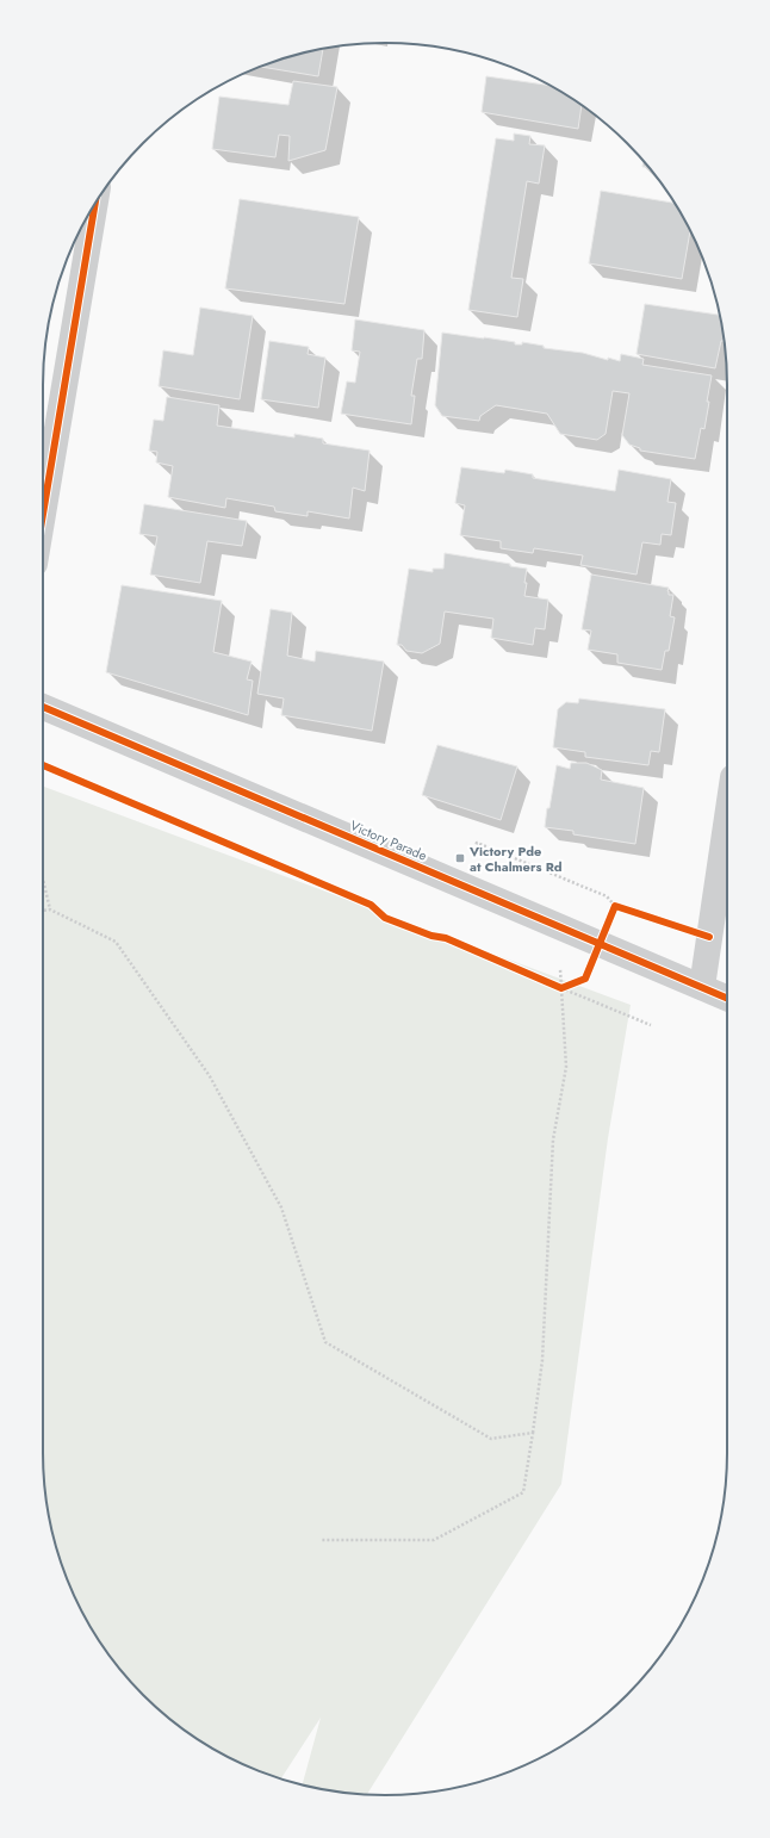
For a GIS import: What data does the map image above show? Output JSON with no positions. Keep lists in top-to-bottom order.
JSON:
{
  "streets": {
    "street": ["Victory Parade"]
  },
  "places": {
    "transit": ["Victory Pde at Chalmers Rd"]
  }
}
